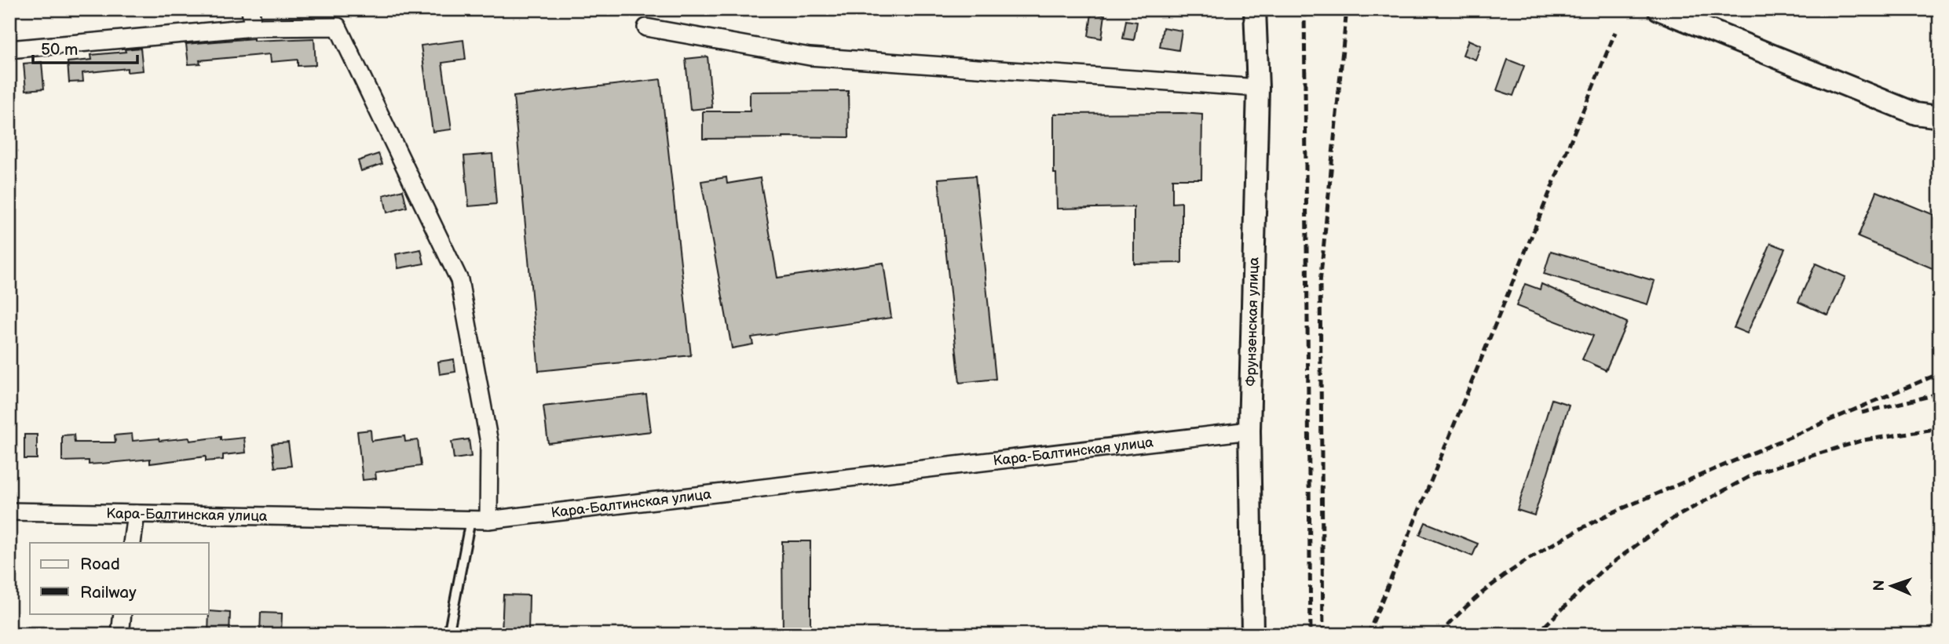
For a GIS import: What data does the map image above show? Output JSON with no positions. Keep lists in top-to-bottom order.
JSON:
{
  "streets": {
    "street": ["Фрунзенская улица", "Кара-Балтинская улица"]
  },
  "crossings": [
    ["Фрунзенская улица", "Кара-Балтинская улица"]
  ],
  "legend": ["Road", "Railway"],
  "scale_bar": "50 m",
  "north": "left"
}
